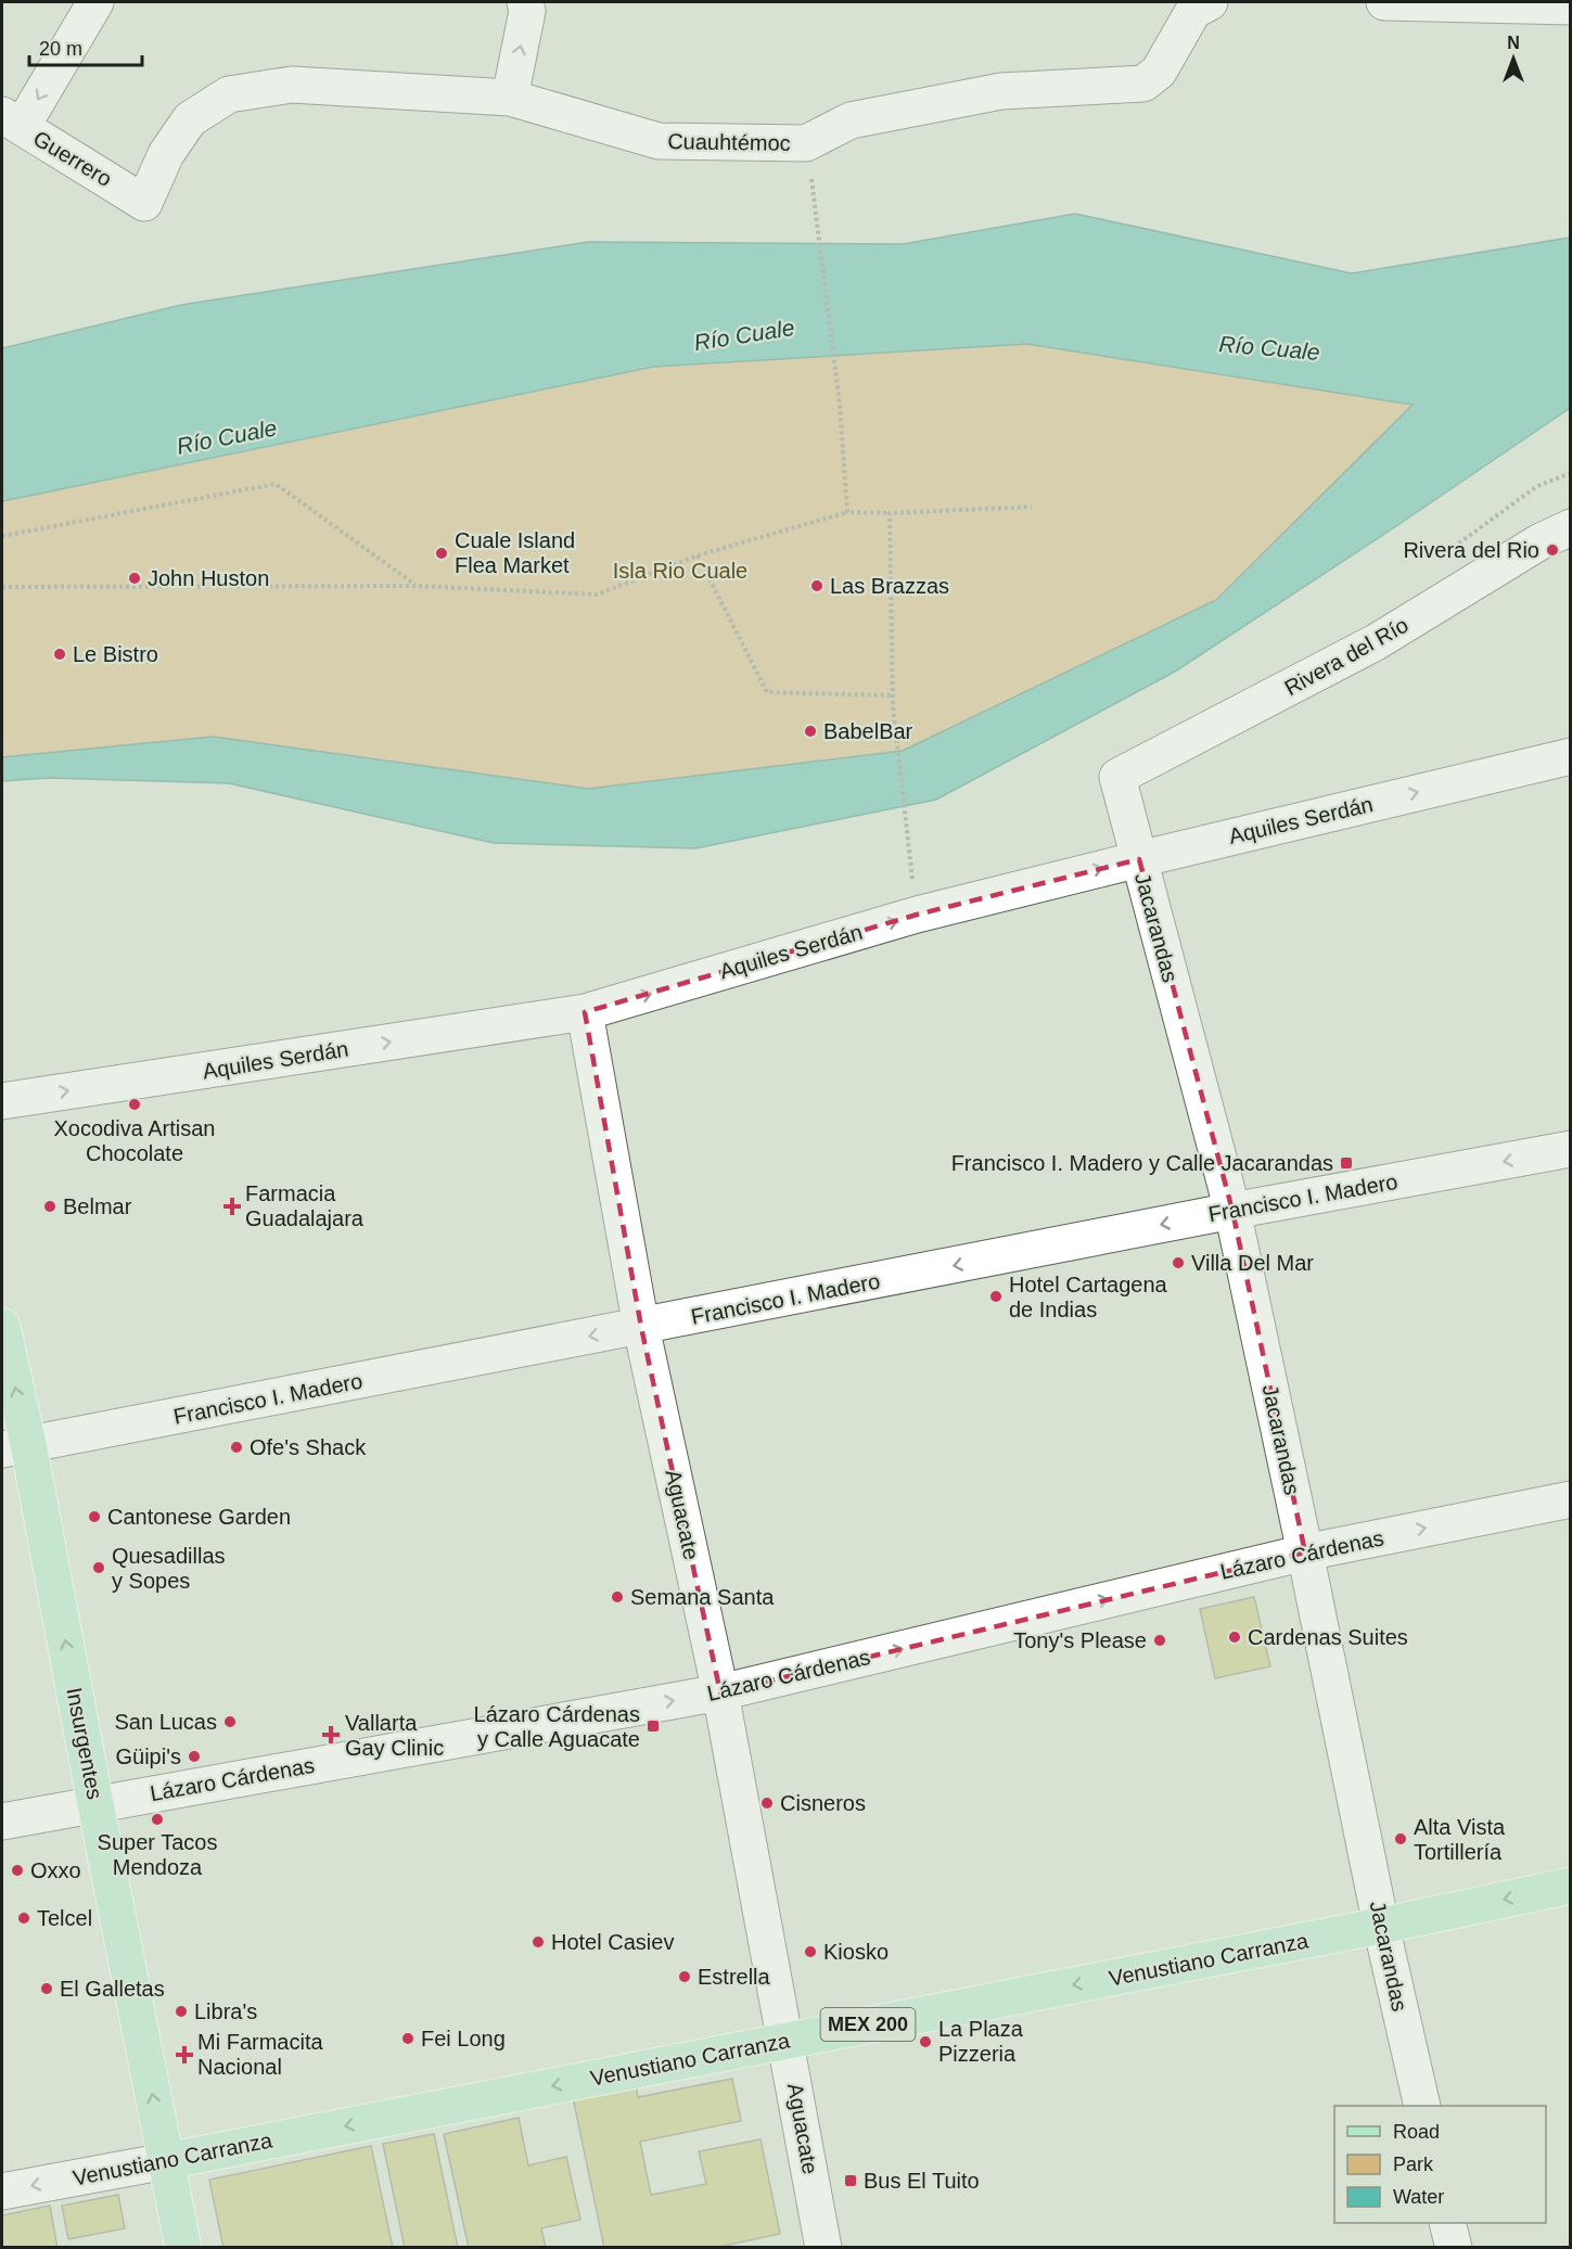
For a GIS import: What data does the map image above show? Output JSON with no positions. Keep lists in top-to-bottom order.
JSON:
{
  "streets": {
    "main road": ["Insurgentes", "Venustiano Carranza", "MEX 200"],
    "street": [
      "Cuauhtémoc",
      "Guerrero",
      "Rivera del Río",
      "Aquiles Serdán",
      "Jacarandas",
      "Francisco I. Madero",
      "Aguacate",
      "Lázaro Cárdenas"
    ]
  },
  "crossings": [
    ["Cuauhtémoc", "Guerrero"],
    ["Rivera del Río", "Jacarandas"],
    ["Aquiles Serdán", "Jacarandas"],
    ["Aquiles Serdán", "Aguacate"],
    ["Jacarandas", "Francisco I. Madero"],
    ["Jacarandas", "Lázaro Cárdenas"],
    ["Jacarandas", "Venustiano Carranza"],
    ["Francisco I. Madero", "Aguacate"],
    ["Francisco I. Madero", "Insurgentes"],
    ["Aguacate", "Lázaro Cárdenas"],
    ["Aguacate", "Venustiano Carranza"],
    ["Lázaro Cárdenas", "Insurgentes"],
    ["Insurgentes", "Venustiano Carranza"]
  ],
  "one_way": [
    "Aquiles Serdán",
    "Francisco I. Madero",
    "Lázaro Cárdenas",
    "Insurgentes",
    "Venustiano Carranza"
  ],
  "water": ["Río Cuale"],
  "parks": ["Isla Rio Cuale"],
  "places": {
    "other": [
      "Rivera del Rio",
      "Cuale Island Flea Market",
      "John Huston",
      "Las Brazzas",
      "Le Bistro",
      "BabelBar",
      "Xocodiva Artisan Chocolate",
      "Belmar",
      "Villa Del Mar",
      "Hotel Cartagena de Indias",
      "Ofe's Shack",
      "Cantonese Garden",
      "Quesadillas y Sopes",
      "Semana Santa",
      "Cardenas Suites",
      "Tony's Please",
      "San Lucas",
      "Güipi's",
      "Cisneros",
      "Super Tacos Mendoza",
      "Alta Vista Tortillería",
      "Oxxo",
      "Telcel",
      "Hotel Casiev",
      "Kiosko",
      "Estrella",
      "El Galletas",
      "Libra's",
      "Fei Long",
      "La Plaza Pizzeria"
    ],
    "transit": ["Francisco I. Madero y Calle Jacarandas", "Lázaro Cárdenas y Calle Aguacate", "Bus El Tuito"],
    "health": ["Farmacia Guadalajara", "Vallarta Gay Clinic", "Mi Farmacita Nacional"]
  },
  "legend": ["Road", "Park", "Water"],
  "scale_bar": "20 m",
  "north": "top"
}
